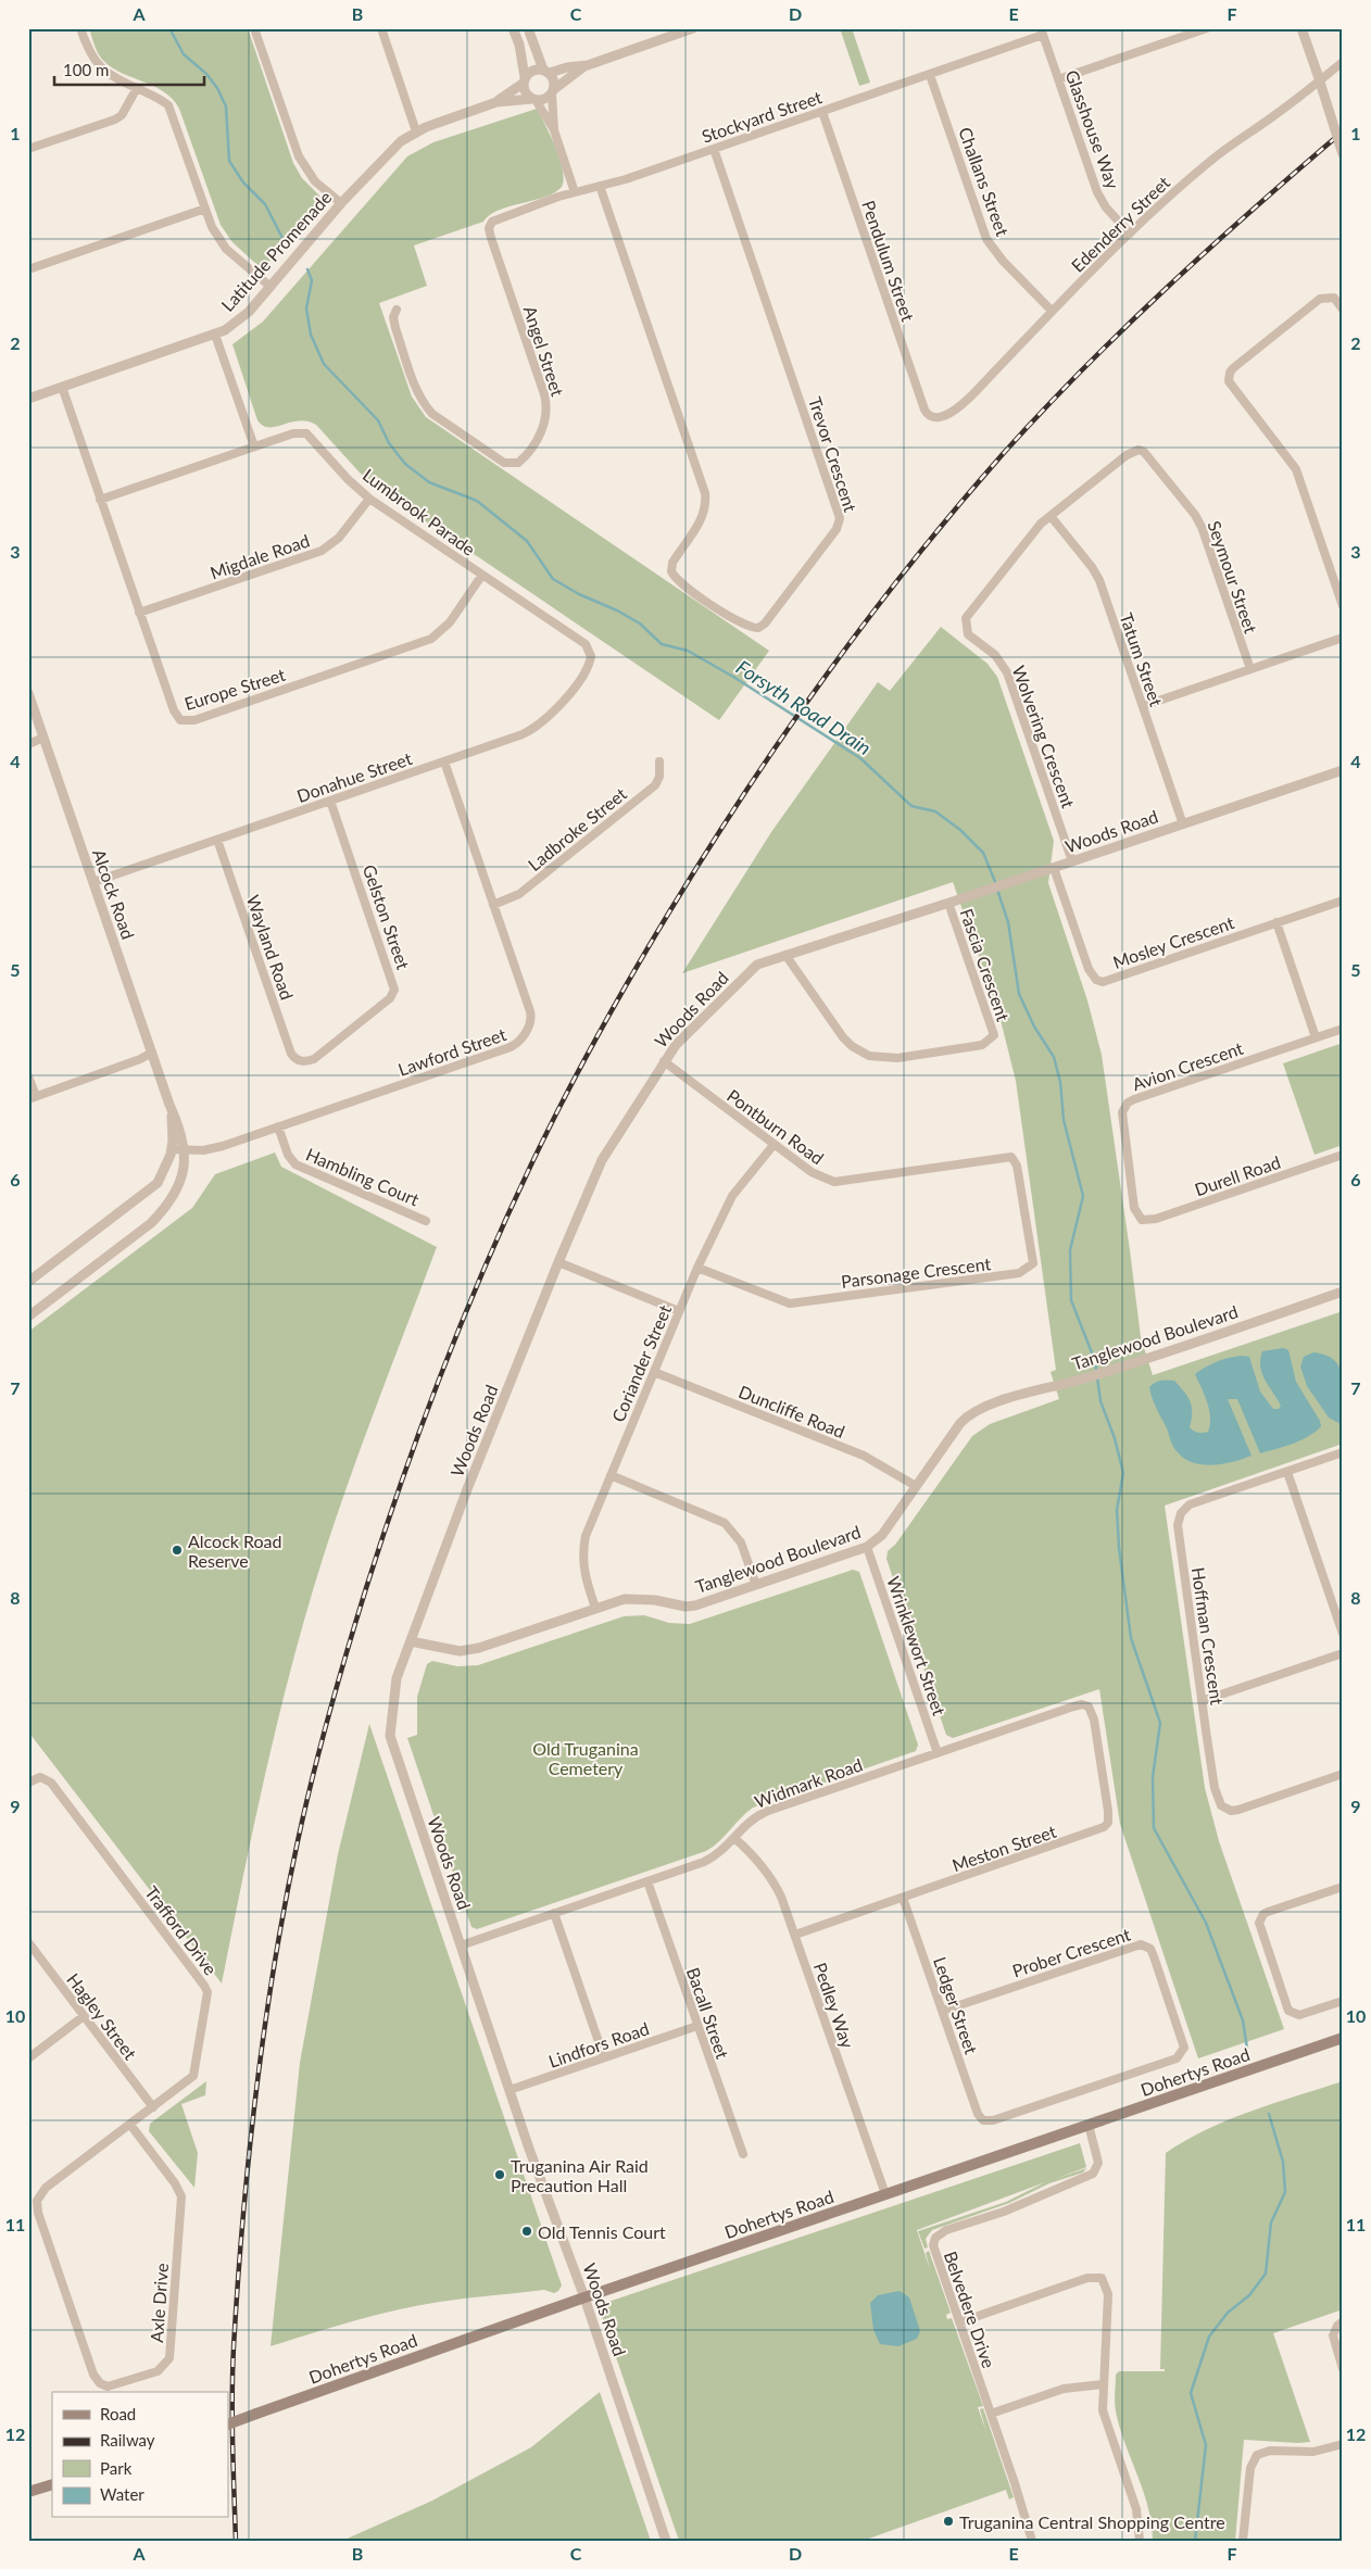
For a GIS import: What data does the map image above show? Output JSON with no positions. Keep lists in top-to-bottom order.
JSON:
{
  "streets": {
    "main road": ["Dohertys Road"],
    "street": [
      "Stockyard Street",
      "Glasshouse Way",
      "Challans Street",
      "Edenderry Street",
      "Latitude Promenade",
      "Pendulum Street",
      "Angel Street",
      "Trevor Crescent",
      "Lumbrook Parade",
      "Migdale Road",
      "Seymour Street",
      "Tatum Street",
      "Europe Street",
      "Wolvering Crescent",
      "Donahue Street",
      "Ladbroke Street",
      "Woods Road",
      "Alcock Road",
      "Gelston Street",
      "Mosley Crescent",
      "Wayland Road",
      "Fascia Crescent",
      "Lawford Street",
      "Avion Crescent",
      "Pontburn Road",
      "Durell Road",
      "Hambling Court",
      "Parsonage Crescent",
      "Tanglewood Boulevard",
      "Coriander Street",
      "Duncliffe Road",
      "Hoffman Crescent",
      "Wrinklewort Street",
      "Widmark Road",
      "Meston Street",
      "Trafford Drive",
      "Prober Crescent",
      "Pedley Way",
      "Ledger Street",
      "Bacall Street",
      "Hagley Street",
      "Lindfors Road",
      "Axle Drive",
      "Belvedere Drive"
    ]
  },
  "crossings": [
    ["Stockyard Street", "Glasshouse Way"],
    ["Stockyard Street", "Challans Street"],
    ["Stockyard Street", "Pendulum Street"],
    ["Stockyard Street", "Angel Street"],
    ["Stockyard Street", "Trevor Crescent"],
    ["Glasshouse Way", "Edenderry Street"],
    ["Challans Street", "Edenderry Street"],
    ["Edenderry Street", "Pendulum Street"],
    ["Latitude Promenade", "Europe Street"],
    ["Lumbrook Parade", "Migdale Road"],
    ["Lumbrook Parade", "Europe Street"],
    ["Lumbrook Parade", "Donahue Street"],
    ["Migdale Road", "Europe Street"],
    ["Seymour Street", "Wolvering Crescent"],
    ["Tatum Street", "Wolvering Crescent"],
    ["Tatum Street", "Woods Road"],
    ["Wolvering Crescent", "Woods Road"],
    ["Donahue Street", "Alcock Road"],
    ["Donahue Street", "Gelston Street"],
    ["Donahue Street", "Wayland Road"],
    ["Donahue Street", "Lawford Street"],
    ["Ladbroke Street", "Lawford Street"],
    ["Woods Road", "Mosley Crescent"],
    ["Woods Road", "Fascia Crescent"],
    ["Woods Road", "Pontburn Road"],
    ["Woods Road", "Tanglewood Boulevard"],
    ["Woods Road", "Widmark Road"],
    ["Woods Road", "Lindfors Road"],
    ["Woods Road", "Dohertys Road"],
    ["Alcock Road", "Lawford Street"],
    ["Gelston Street", "Wayland Road"],
    ["Lawford Street", "Hambling Court"],
    ["Avion Crescent", "Durell Road"],
    ["Pontburn Road", "Parsonage Crescent"],
    ["Pontburn Road", "Coriander Street"],
    ["Parsonage Crescent", "Coriander Street"],
    ["Tanglewood Boulevard", "Coriander Street"],
    ["Tanglewood Boulevard", "Duncliffe Road"],
    ["Tanglewood Boulevard", "Wrinklewort Street"],
    ["Coriander Street", "Duncliffe Road"],
    ["Wrinklewort Street", "Widmark Road"],
    ["Widmark Road", "Meston Street"],
    ["Widmark Road", "Pedley Way"],
    ["Widmark Road", "Bacall Street"],
    ["Meston Street", "Pedley Way"],
    ["Meston Street", "Ledger Street"],
    ["Trafford Drive", "Hagley Street"],
    ["Trafford Drive", "Axle Drive"],
    ["Prober Crescent", "Ledger Street"],
    ["Pedley Way", "Dohertys Road"],
    ["Bacall Street", "Lindfors Road"],
    ["Dohertys Road", "Belvedere Drive"]
  ],
  "water": ["Forsyth Road Drain"],
  "parks": ["Old Truganina Cemetery"],
  "places": [
    "Alcock Road Reserve",
    "Truganina Air Raid Precaution Hall",
    "Old Tennis Court",
    "Truganina Central Shopping Centre"
  ],
  "legend": [
    "Road",
    "Railway",
    "Park",
    "Water"
  ],
  "scale_bar": "100 m",
  "grid": {
    "columns": [
      "A",
      "B",
      "C",
      "D",
      "E",
      "F"
    ],
    "rows": [
      "1",
      "2",
      "3",
      "4",
      "5",
      "6",
      "7",
      "8",
      "9",
      "10",
      "11",
      "12"
    ]
  }
}
